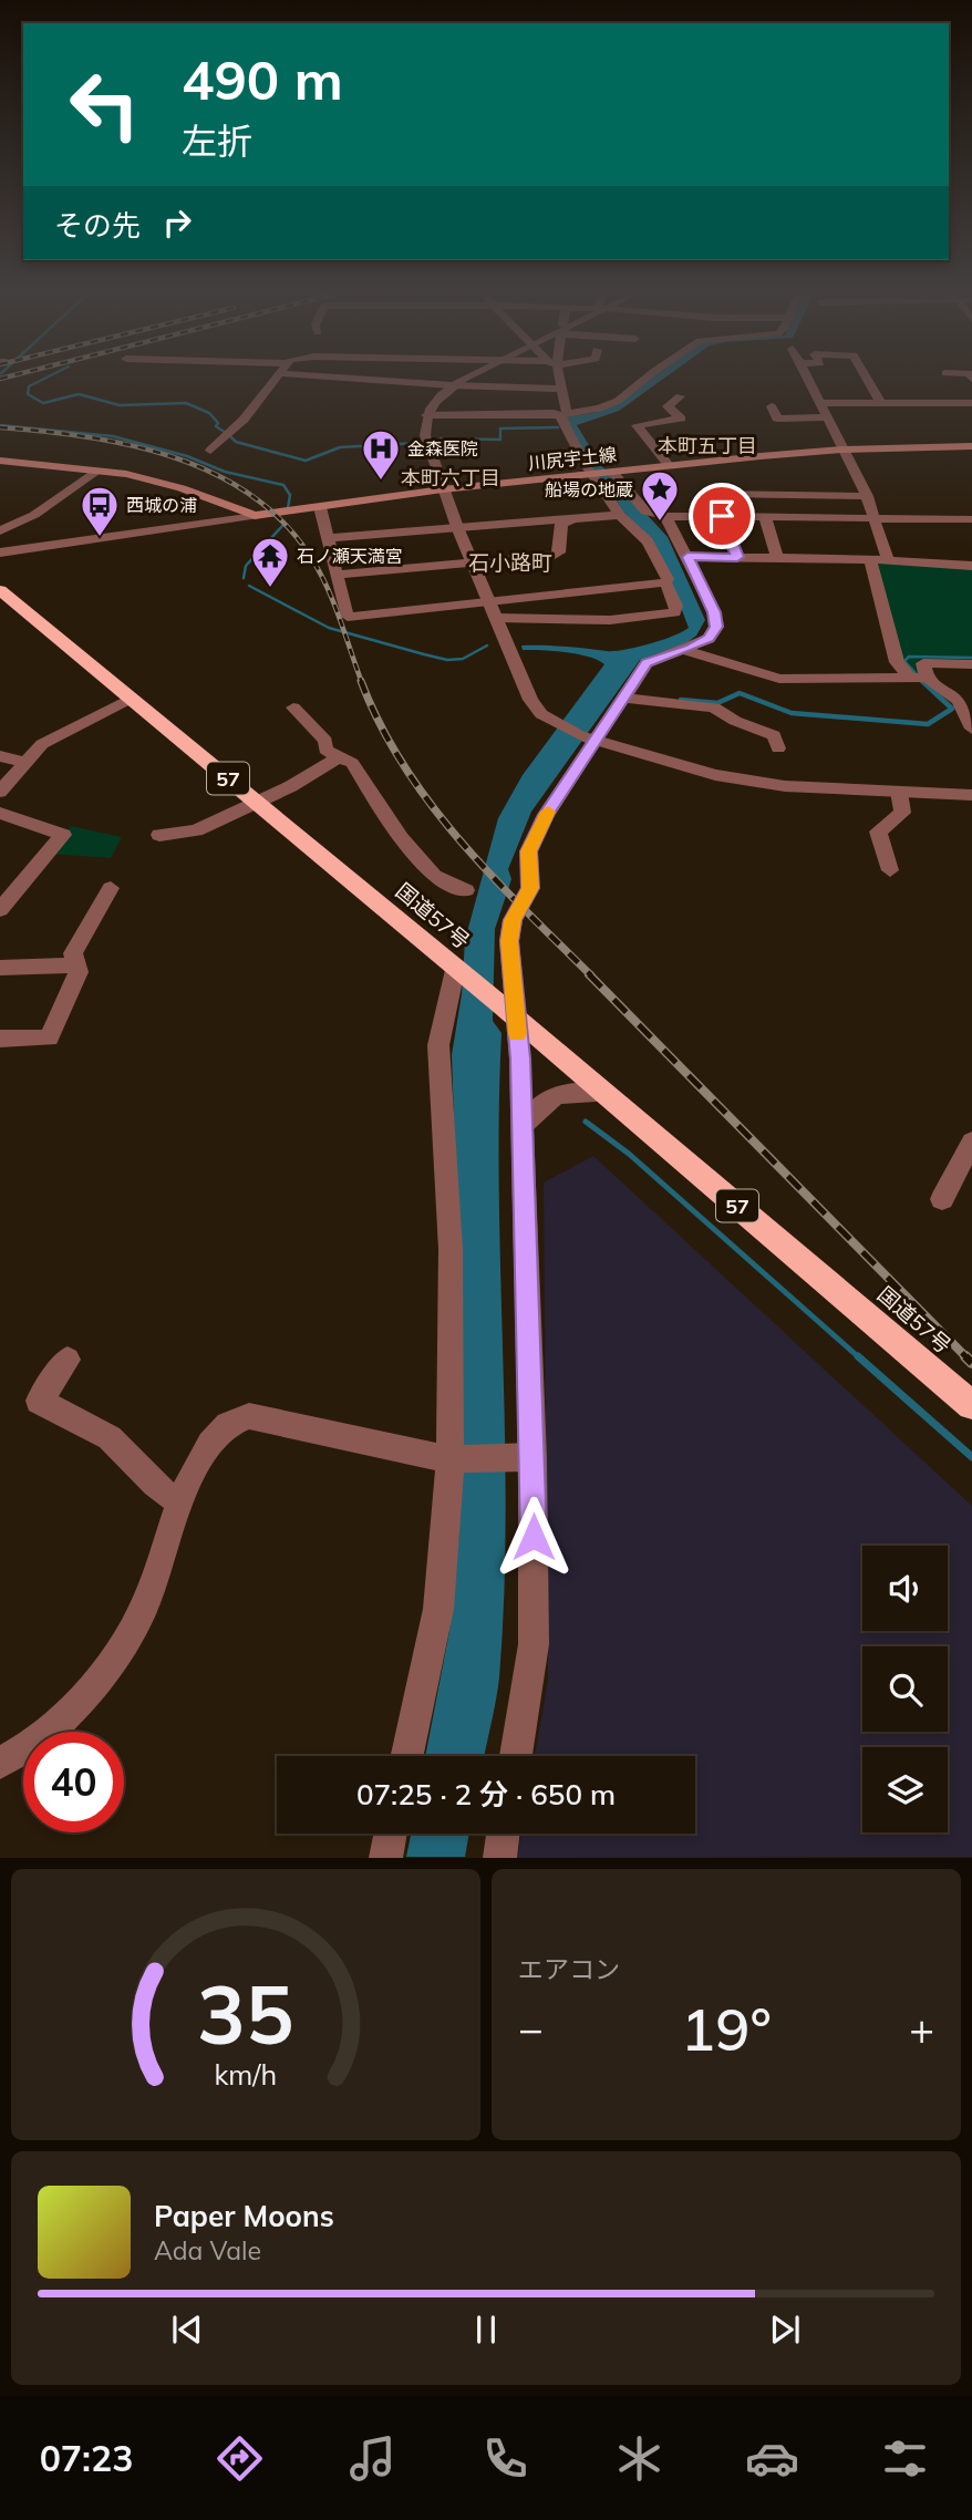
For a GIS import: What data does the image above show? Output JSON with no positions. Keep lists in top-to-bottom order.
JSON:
{
  "streets": {
    "highway": ["57", "国道57号"],
    "main road": ["川尻宇土線"]
  },
  "districts": ["本町五丁目", "本町六丁目", "石小路町"],
  "places": {
    "hospital": ["金森医院"],
    "place": ["船場の地蔵"],
    "bus stop": ["西城の浦"],
    "temple": ["石ノ瀬天満宮"]
  },
  "page": {
    "turn": ["490 m", "左折"],
    "then": "その先",
    "limit": "40",
    "trip": "07:25 · 2 分 · 650 m",
    "tile": "エアコン",
    "heat": ["−", "19°", "+"],
    "song": ["Paper Moons", "Ada Vale"],
    "tabs": "07:23",
    "gauge": ["35", "km/h"]
  }
}
